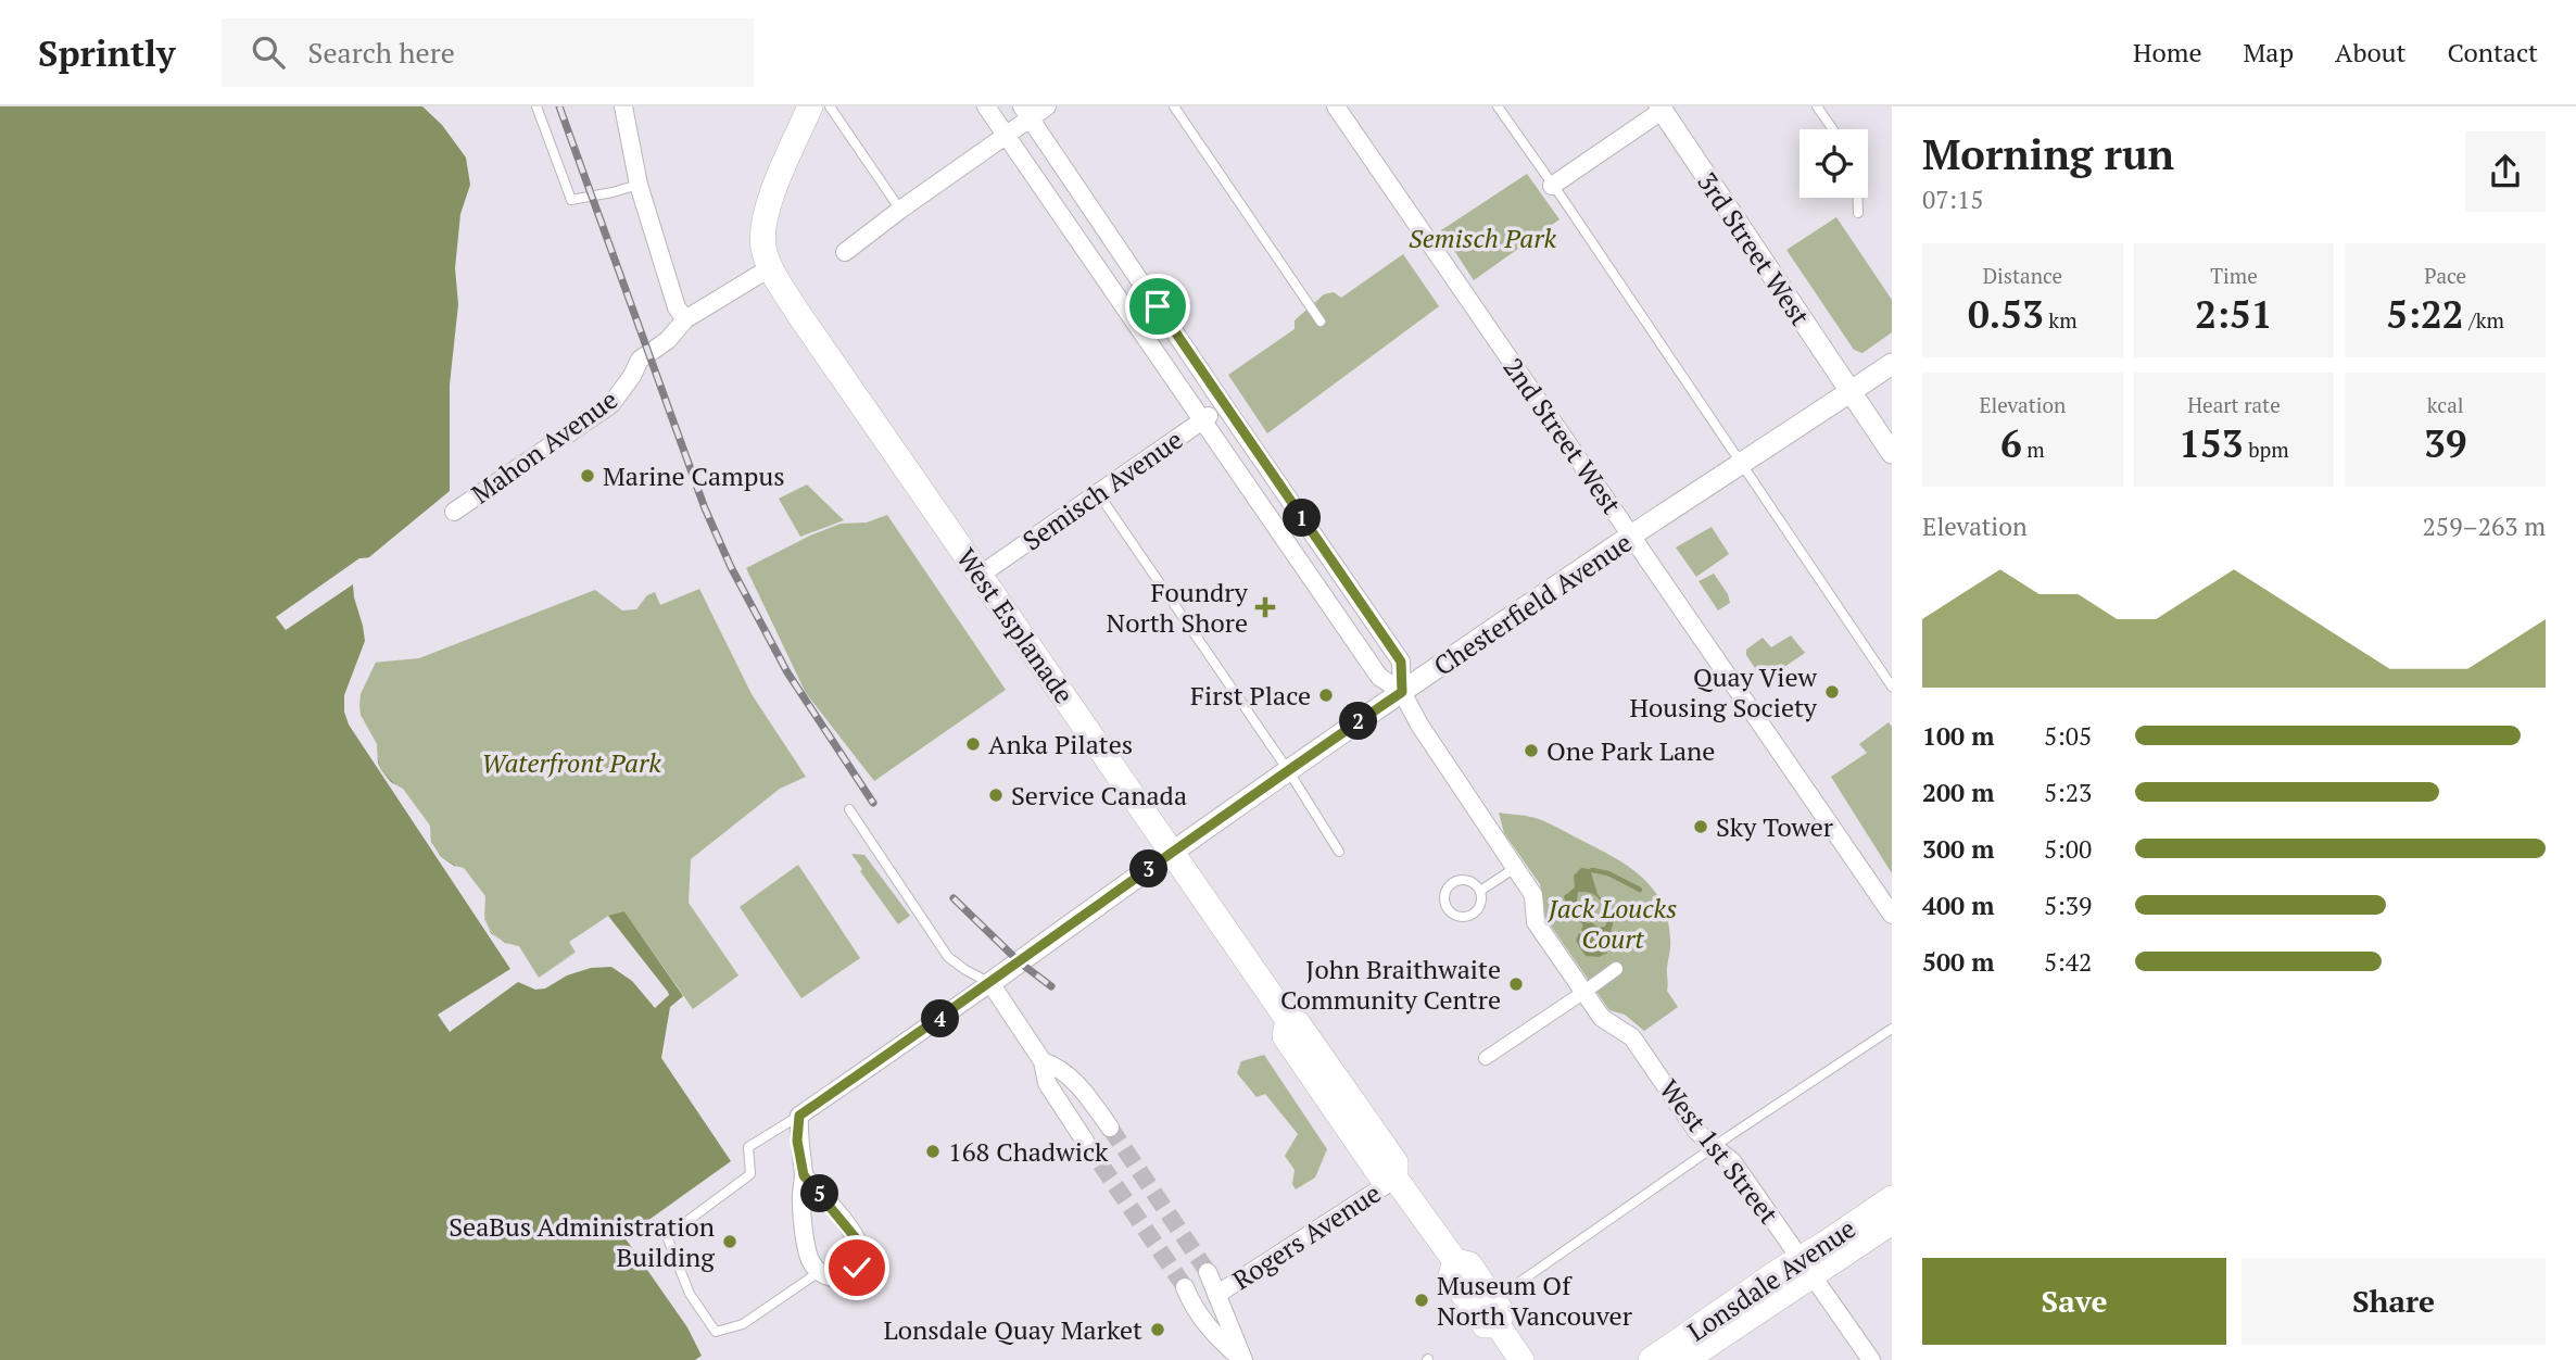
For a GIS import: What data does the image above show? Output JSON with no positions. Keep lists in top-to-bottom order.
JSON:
{
  "streets": {
    "main road": ["West Esplanade", "Lonsdale Avenue"],
    "street": [
      "3rd Street West",
      "2nd Street West",
      "Mahon Avenue",
      "Semisch Avenue",
      "Chesterfield Avenue",
      "West 1st Street",
      "Rogers Avenue"
    ]
  },
  "crossings": [
    ["3rd Street West", "Chesterfield Avenue"],
    ["2nd Street West", "Chesterfield Avenue"],
    ["Mahon Avenue", "West Esplanade"],
    ["Semisch Avenue", "West Esplanade"],
    ["Chesterfield Avenue", "West Esplanade"],
    ["Chesterfield Avenue", "West 1st Street"],
    ["West Esplanade", "Rogers Avenue"],
    ["West 1st Street", "Lonsdale Avenue"]
  ],
  "parks": ["Semisch Park", "Waterfront Park", "Jack Loucks Court"],
  "places": {
    "other": [
      "Marine Campus",
      "Quay View Housing Society",
      "First Place",
      "Anka Pilates",
      "One Park Lane",
      "Service Canada",
      "Sky Tower",
      "John Braithwaite Community Centre",
      "168 Chadwick",
      "SeaBus Administration Building",
      "Museum Of North Vancouver",
      "Lonsdale Quay Market"
    ],
    "health": ["Foundry North Shore"]
  },
  "page": {
    "header": "Sprintly",
    "search": "Search here",
    "nav": [
      "Home",
      "Map",
      "About",
      "Contact"
    ],
    "heading": ["Morning run", "07:15"],
    "stats": [
      ["Distance", "0.53 km"],
      ["Time", "2:51"],
      ["Pace", "5:22 /km"],
      ["Elevation", "6 m"],
      ["Heart rate", "153 bpm"],
      ["kcal", "39"]
    ],
    "chart": ["Elevation", "259–263 m"],
    "pins": [
      "1",
      "2",
      "3",
      "4",
      "5"
    ],
    "list": [
      {
        "name": "100 m",
        "note": "5:05"
      },
      {
        "name": "200 m",
        "note": "5:23"
      },
      {
        "name": "300 m",
        "note": "5:00"
      },
      {
        "name": "400 m",
        "note": "5:39"
      },
      {
        "name": "500 m",
        "note": "5:42"
      }
    ],
    "buttons": ["Save", "Share"]
  }
}
